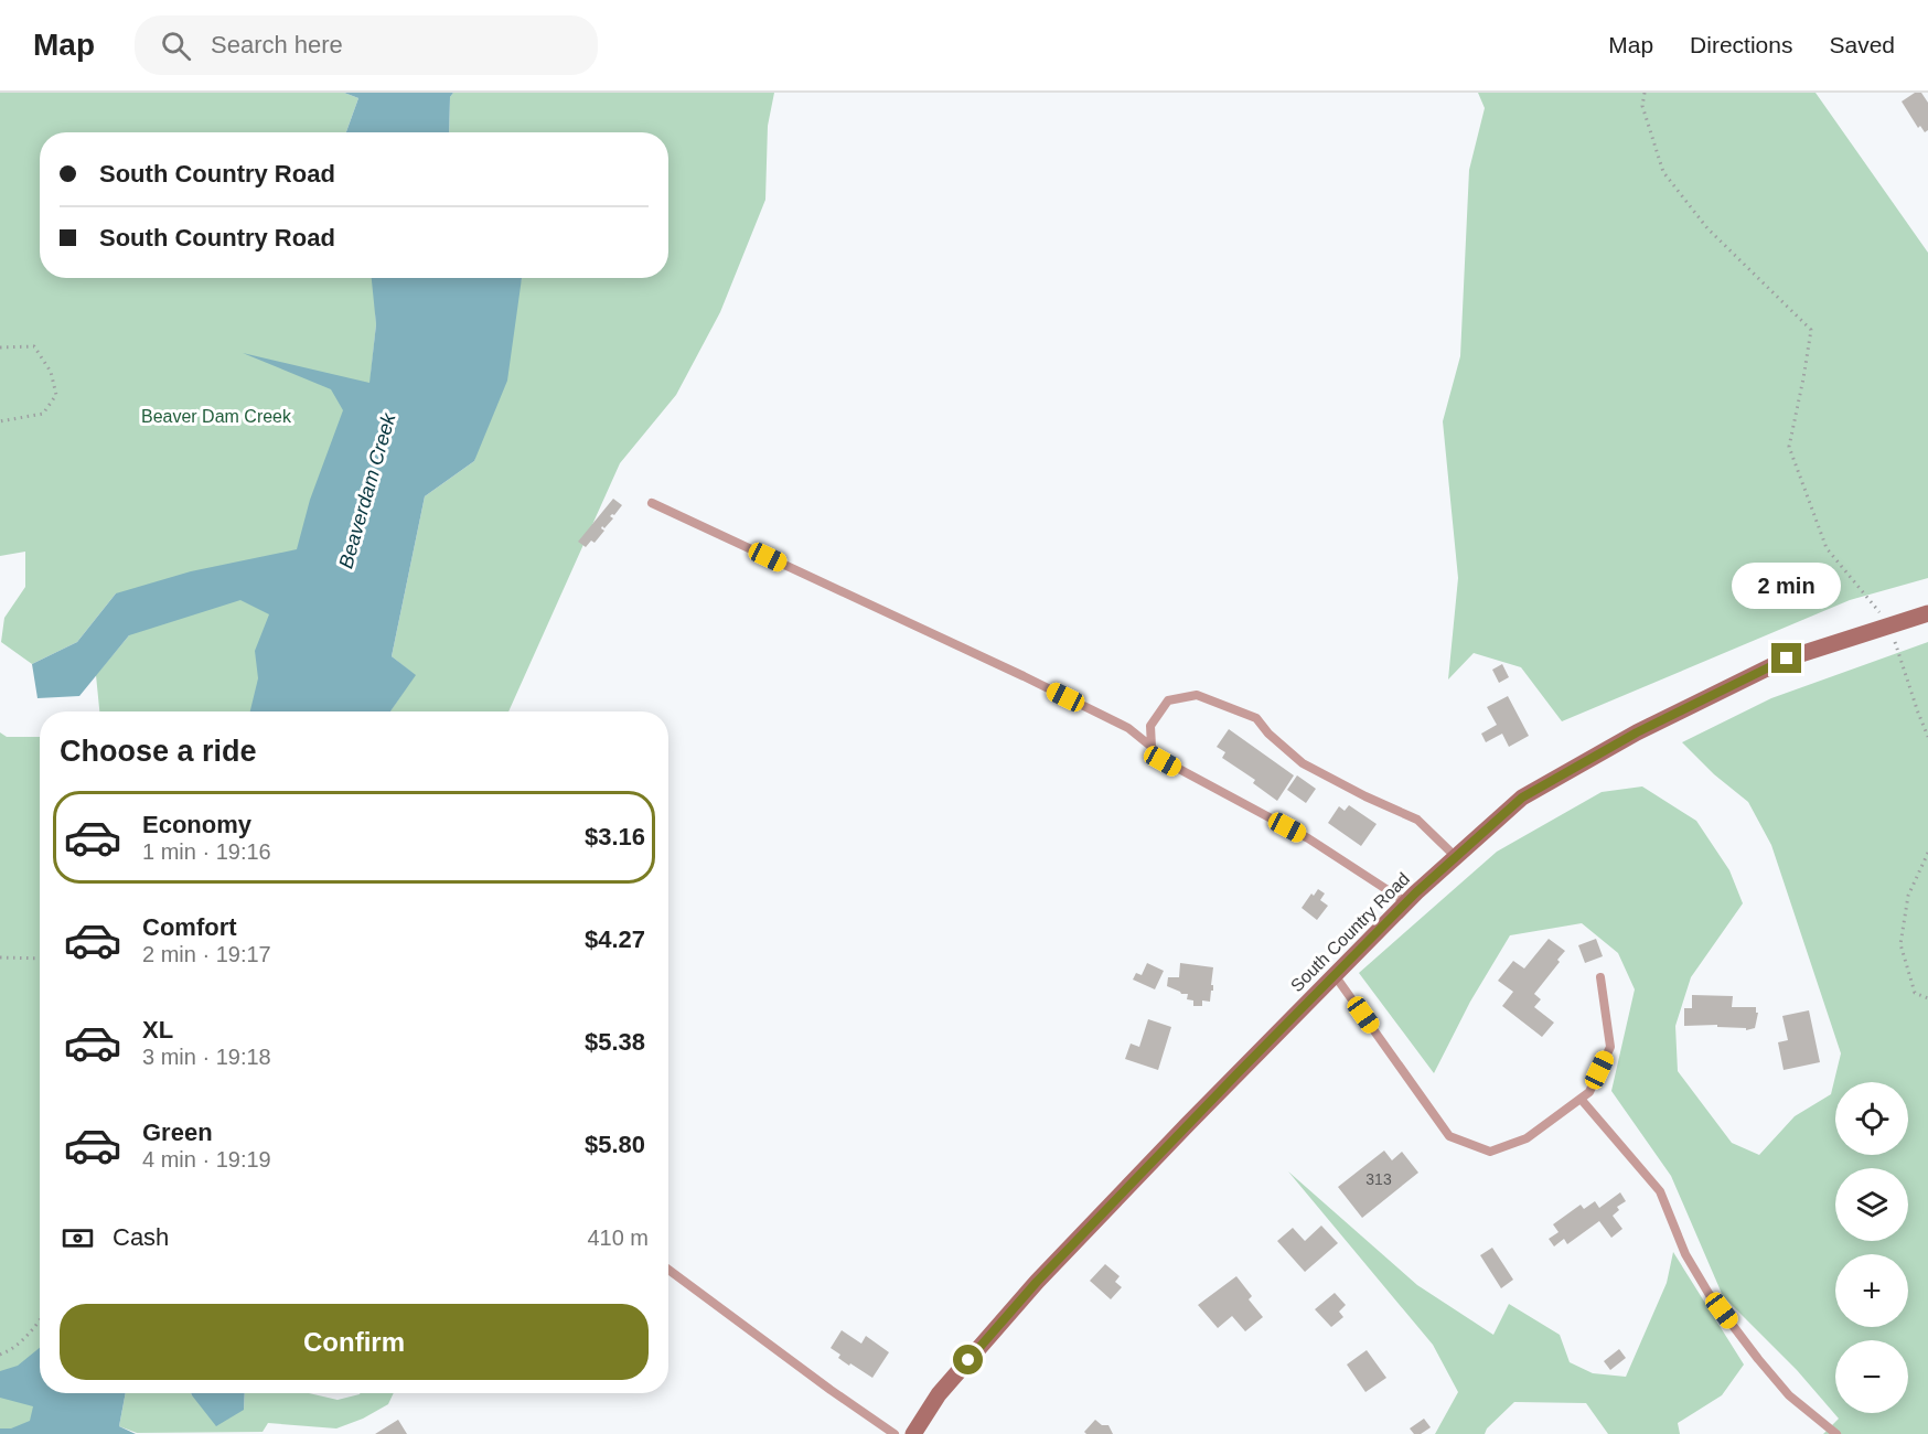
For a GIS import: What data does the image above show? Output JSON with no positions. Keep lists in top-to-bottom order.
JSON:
{
  "streets": {
    "main road": ["South Country Road"]
  },
  "water": ["Beaverdam Creek"],
  "parks": ["Beaver Dam Creek"],
  "house_numbers": ["313"],
  "page": {
    "header": "Map",
    "search": "Search here",
    "nav": ["Map", "Directions", "Saved"],
    "banner": ["South Country Road", "South Country Road"],
    "bubble": "2 min",
    "heading": "Choose a ride",
    "list": [
      {
        "name": "Economy",
        "note": "1 min · 19:16",
        "value": "$3.16"
      },
      {
        "name": "Comfort",
        "note": "2 min · 19:17",
        "value": "$4.27"
      },
      {
        "name": "XL",
        "note": "3 min · 19:18",
        "value": "$5.38"
      },
      {
        "name": "Green",
        "note": "4 min · 19:19",
        "value": "$5.80"
      }
    ],
    "map_buttons": ["+", "−"],
    "pay": ["Cash", "410 m"],
    "buttons": "Confirm"
  }
}
